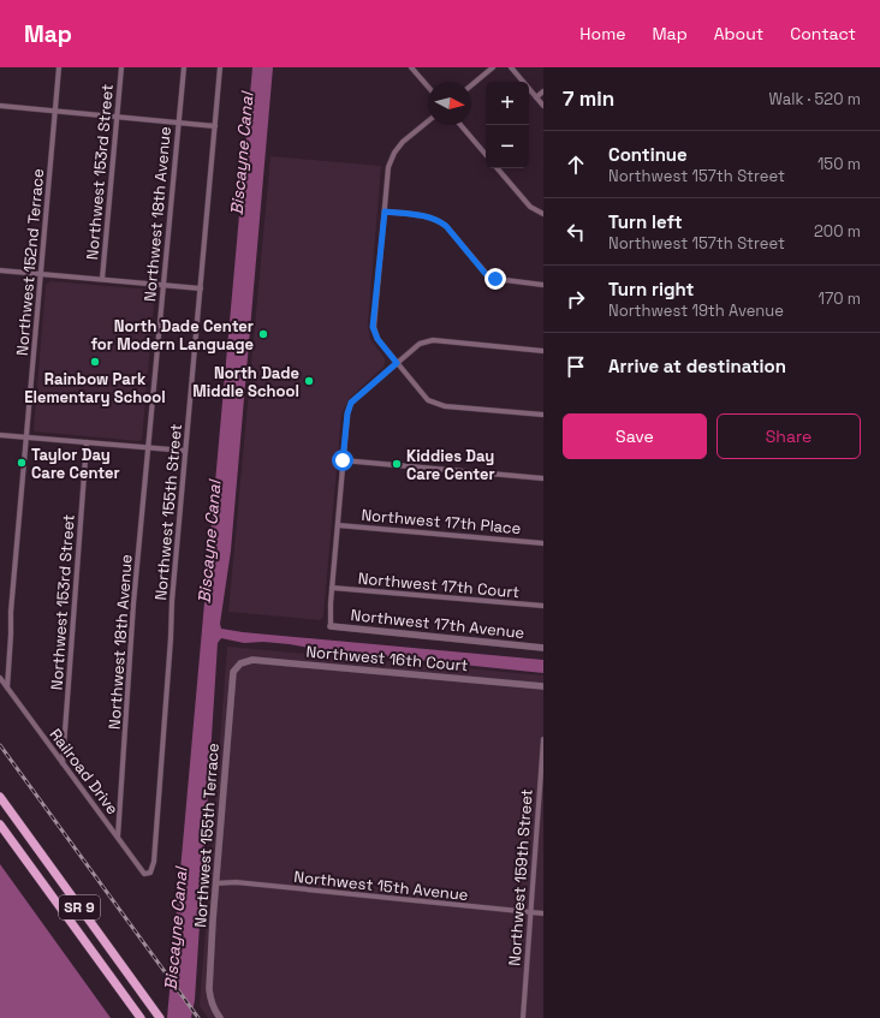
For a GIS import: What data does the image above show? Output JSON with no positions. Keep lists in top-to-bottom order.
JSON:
{
  "streets": {
    "main road": ["SR 9"],
    "street": [
      "Northwest 153rd Street",
      "Northwest 18th Avenue",
      "Northwest 152nd Terrace",
      "Northwest 155th Street",
      "Northwest 17th Place",
      "Northwest 17th Court",
      "Northwest 17th Avenue",
      "Northwest 16th Court",
      "Railroad Drive",
      "Northwest 155th Terrace",
      "Northwest 159th Street",
      "Northwest 15th Avenue"
    ]
  },
  "crossings": [
    ["Northwest 153rd Street", "Railroad Drive"],
    ["Northwest 18th Avenue", "Railroad Drive"],
    ["Northwest 152nd Terrace", "Railroad Drive"],
    ["Northwest 155th Street", "Railroad Drive"],
    ["Northwest 16th Court", "Northwest 155th Terrace"],
    ["Northwest 155th Terrace", "Northwest 15th Avenue"],
    ["Northwest 159th Street", "Northwest 15th Avenue"]
  ],
  "water": ["Biscayne Canal"],
  "places": [
    "North Dade Center for Modern Language",
    "Rainbow Park Elementary School",
    "North Dade Middle School",
    "Taylor Day Care Center",
    "Kiddies Day Care Center"
  ],
  "north": "right",
  "page": {
    "header": "Map",
    "nav": [
      "Home",
      "Map",
      "About",
      "Contact"
    ],
    "heading": ["7 min", "Walk · 520 m"],
    "map_buttons": ["+", "−"],
    "list": [
      ["Continue", "Northwest 157th Street", "150 m"],
      ["Turn left", "Northwest 157th Street", "200 m"],
      ["Turn right", "Northwest 19th Avenue", "170 m"],
      "Arrive at destination"
    ],
    "buttons": ["Save", "Share"]
  }
}
